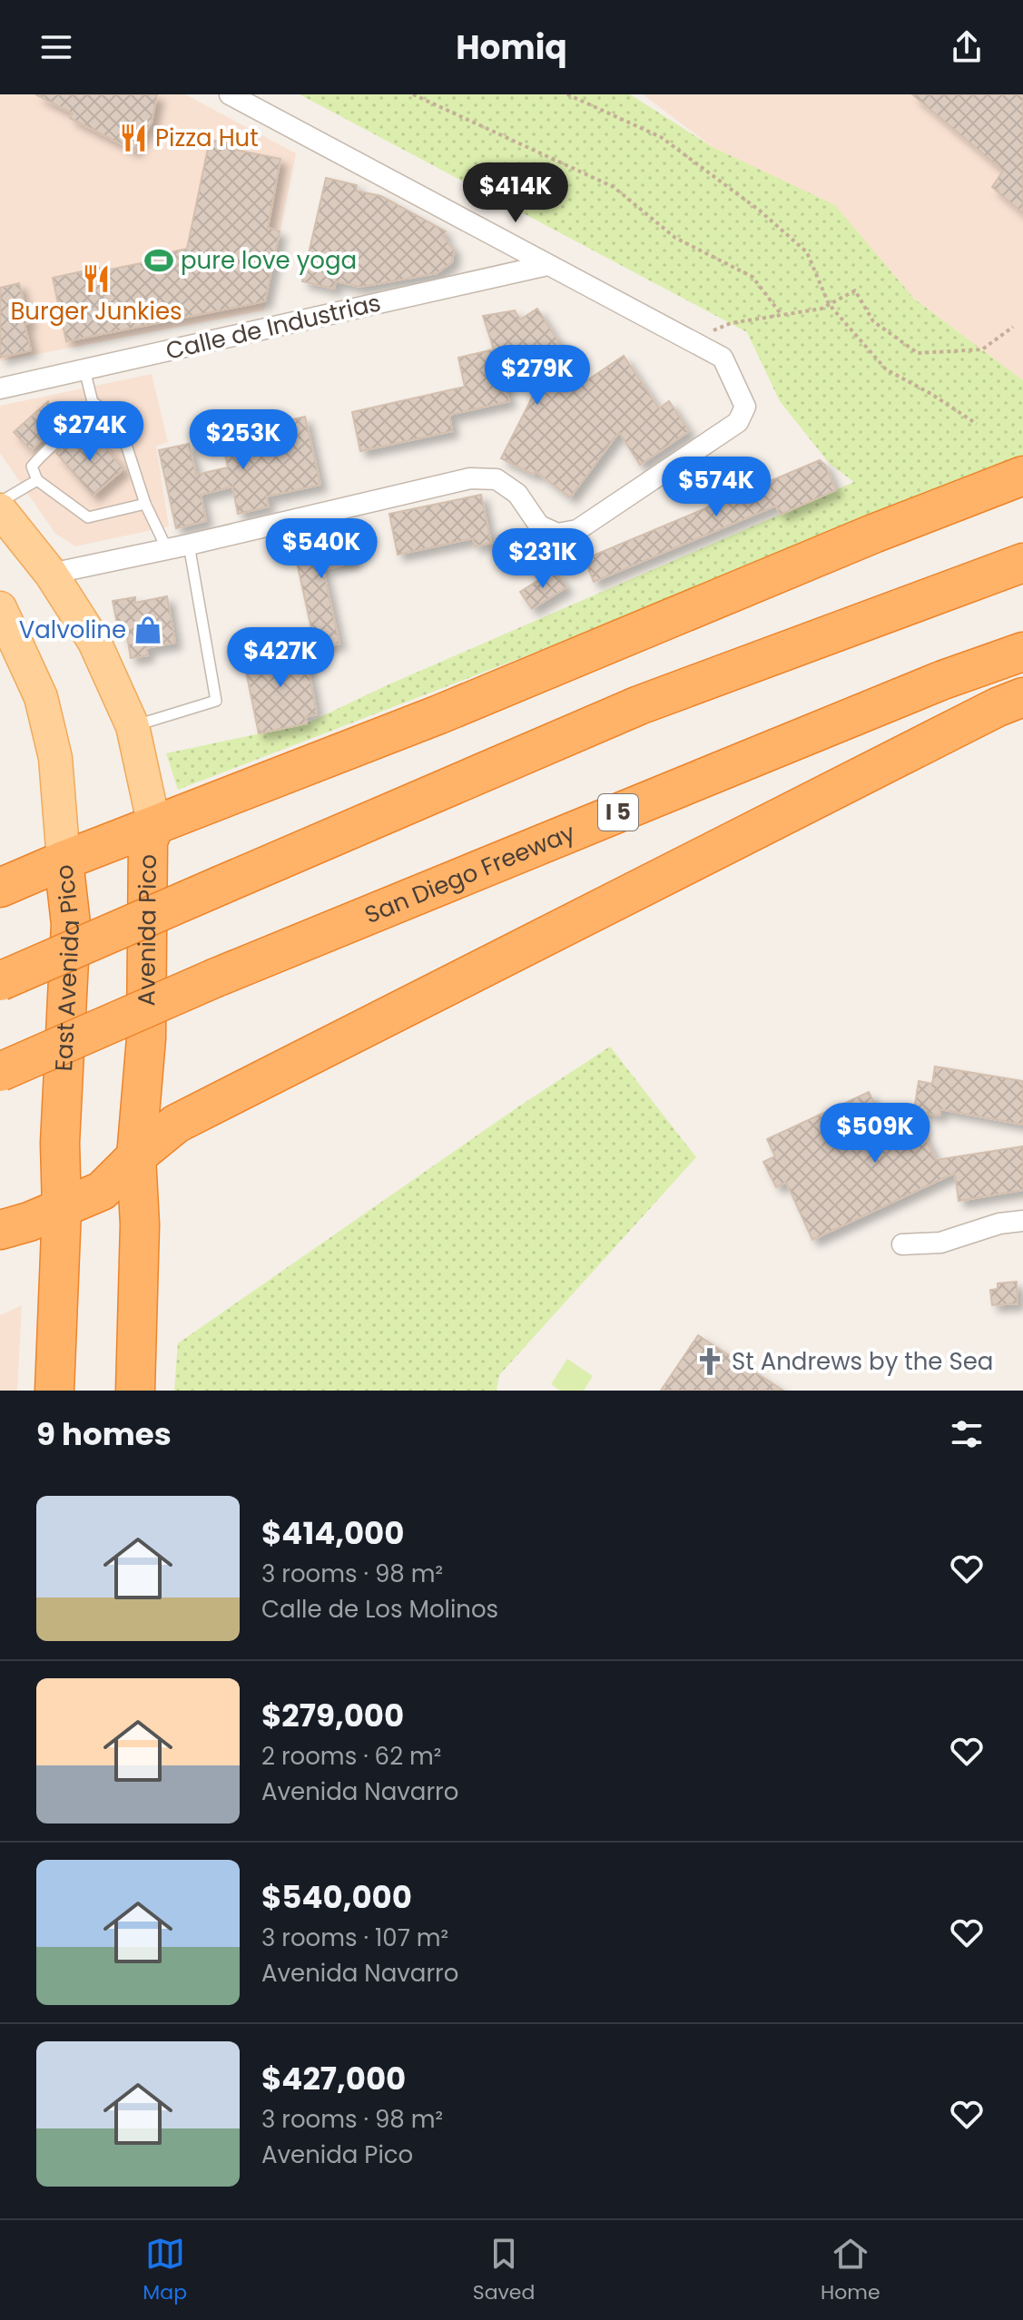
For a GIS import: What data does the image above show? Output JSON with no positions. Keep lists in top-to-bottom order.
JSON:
{
  "streets": {
    "highway": [
      "I 5",
      "San Diego Freeway",
      "Avenida Pico",
      "East Avenida Pico"
    ],
    "street": ["Calle de Industrias"]
  },
  "places": {
    "restaurant": ["Pizza Hut", "Burger Junkies"],
    "sports": ["pure love yoga"],
    "shop": ["Valvoline"],
    "church": ["St Andrews by the Sea"]
  },
  "page": {
    "header": "Homiq",
    "price": [
      "$414K",
      "$279K",
      "$274K",
      "$253K",
      "$574K",
      "$540K",
      "$231K",
      "$427K",
      "$509K"
    ],
    "heading": "9 homes",
    "list": [
      {
        "name": "$414,000",
        "note": "3 rooms · 98 m² · Calle de Los Molinos"
      },
      {
        "name": "$279,000",
        "note": "2 rooms · 62 m² · Avenida Navarro"
      },
      {
        "name": "$540,000",
        "note": "3 rooms · 107 m² · Avenida Navarro"
      },
      {
        "name": "$427,000",
        "note": "3 rooms · 98 m² · Avenida Pico"
      }
    ],
    "tabs": ["Map", "Saved", "Home"]
  }
}
